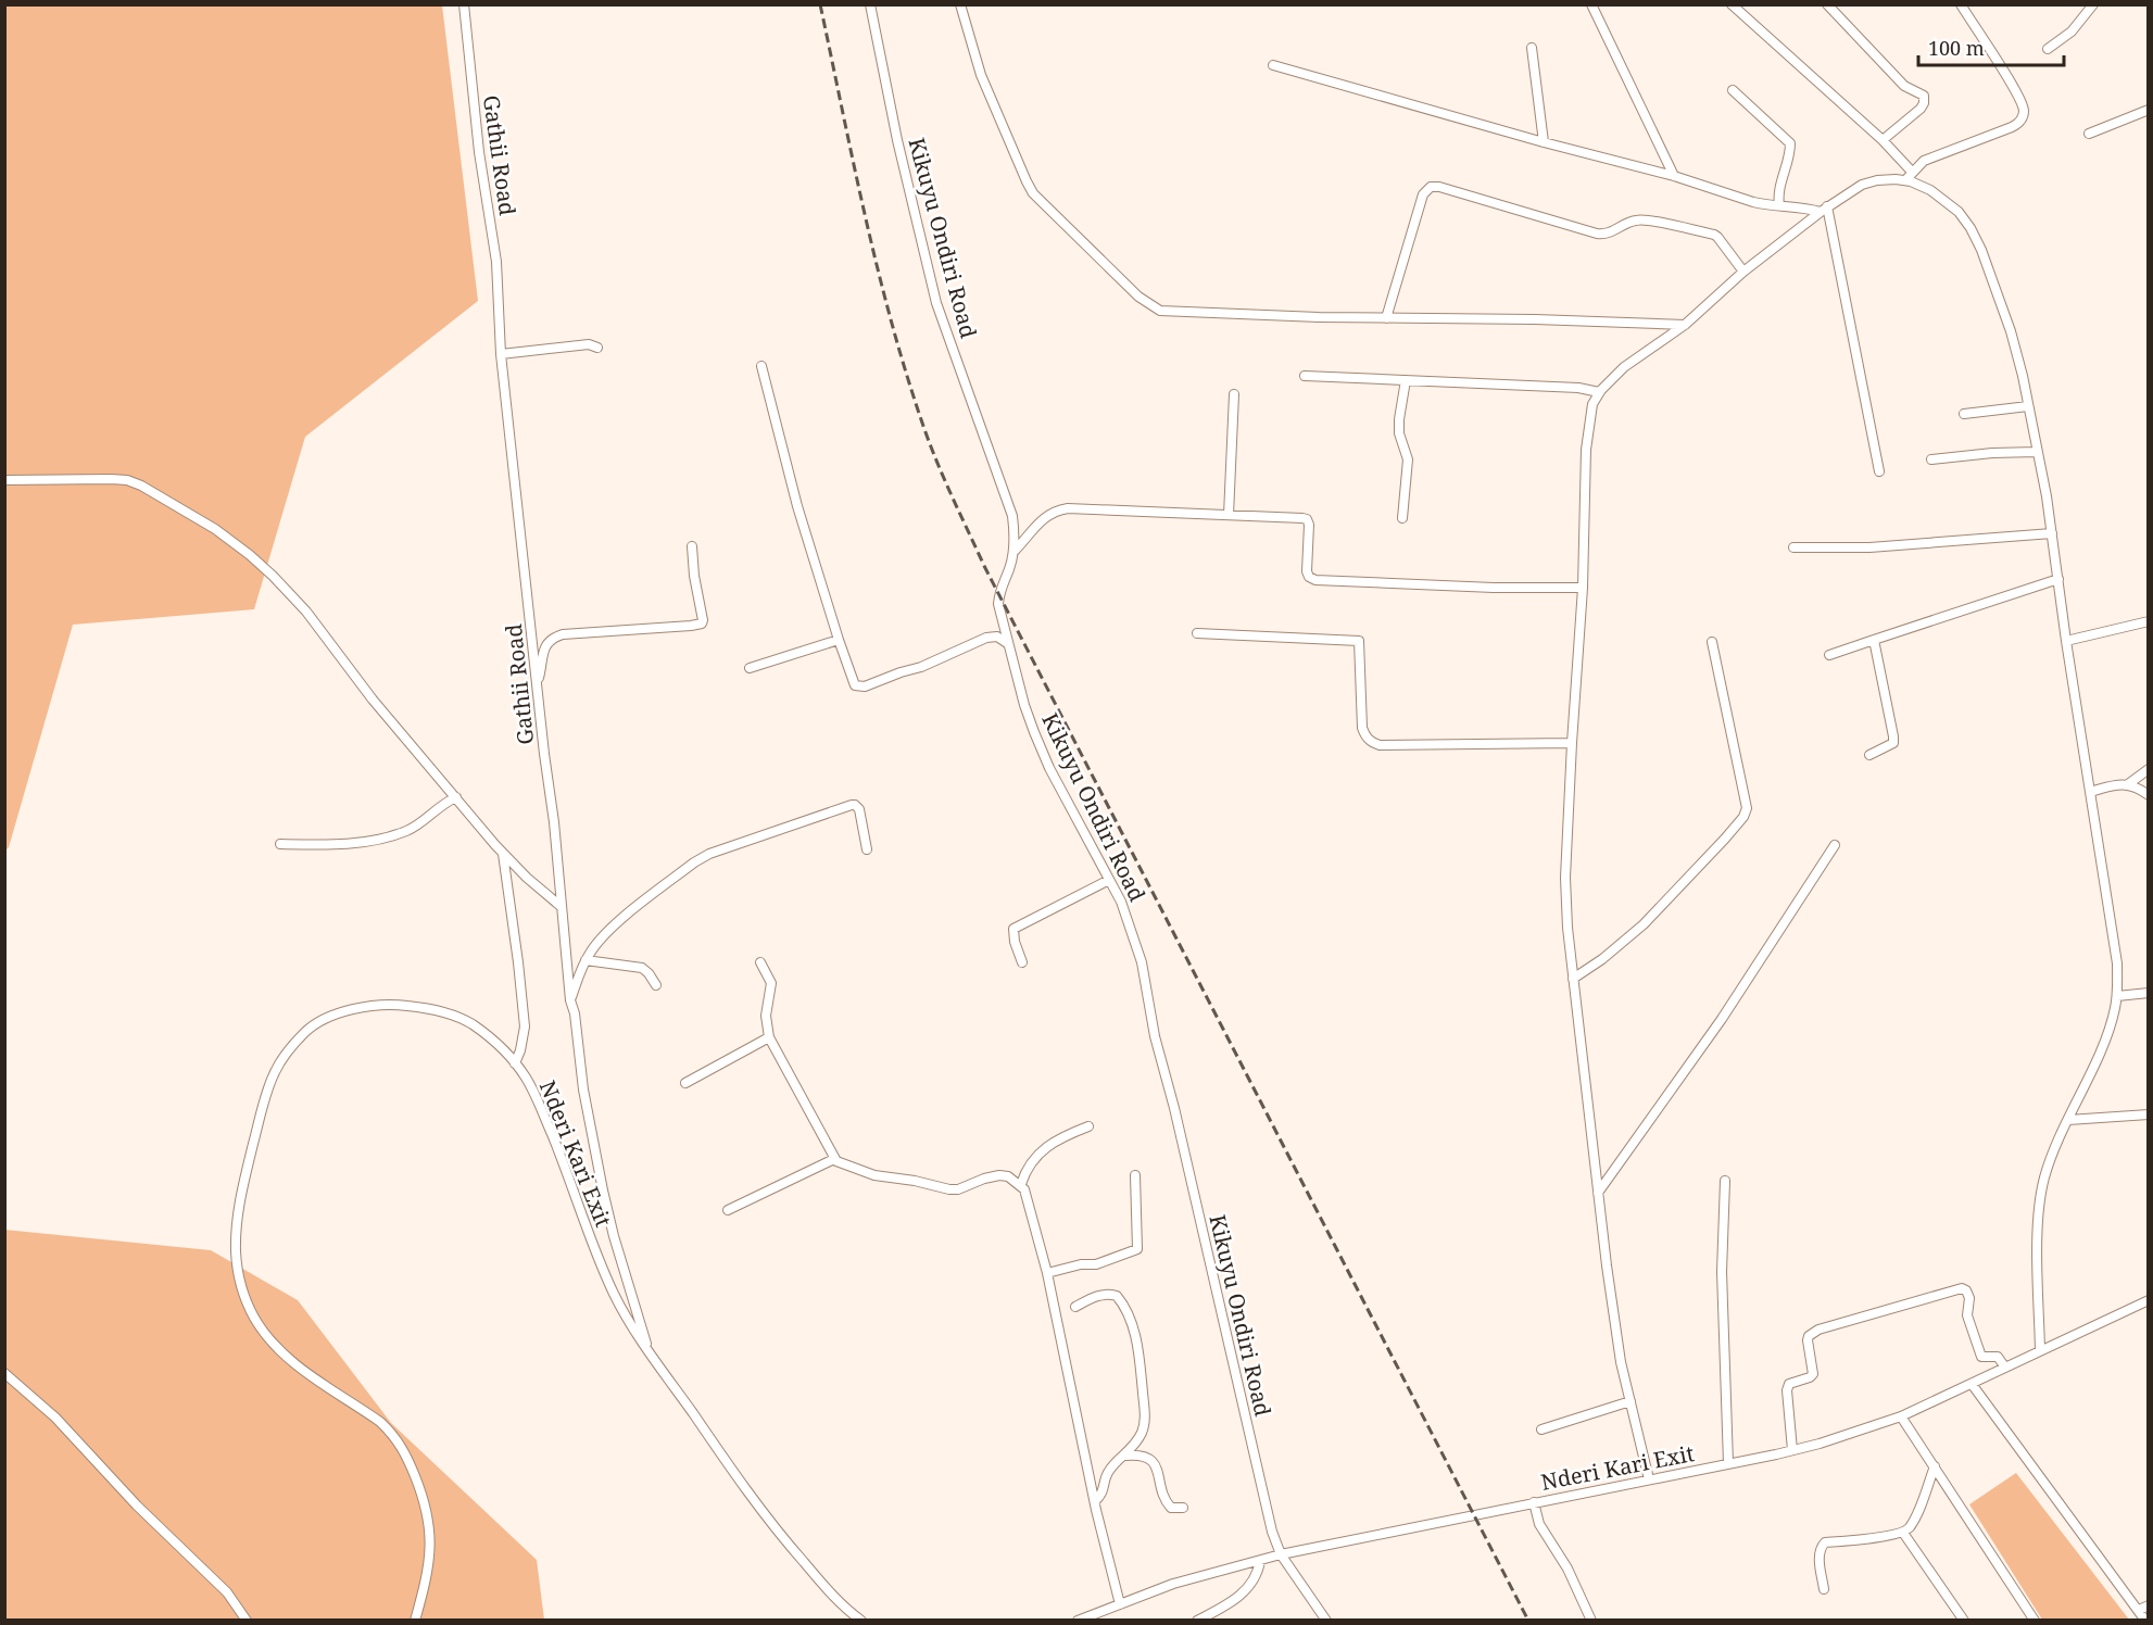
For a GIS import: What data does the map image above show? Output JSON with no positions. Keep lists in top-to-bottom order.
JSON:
{
  "streets": {
    "street": ["Gathii Road", "Kikuyu Ondiri Road", "Nderi Kari Exit"]
  },
  "crossings": [
    ["Gathii Road", "Nderi Kari Exit"],
    ["Kikuyu Ondiri Road", "Nderi Kari Exit"]
  ],
  "scale_bar": "100 m"
}
